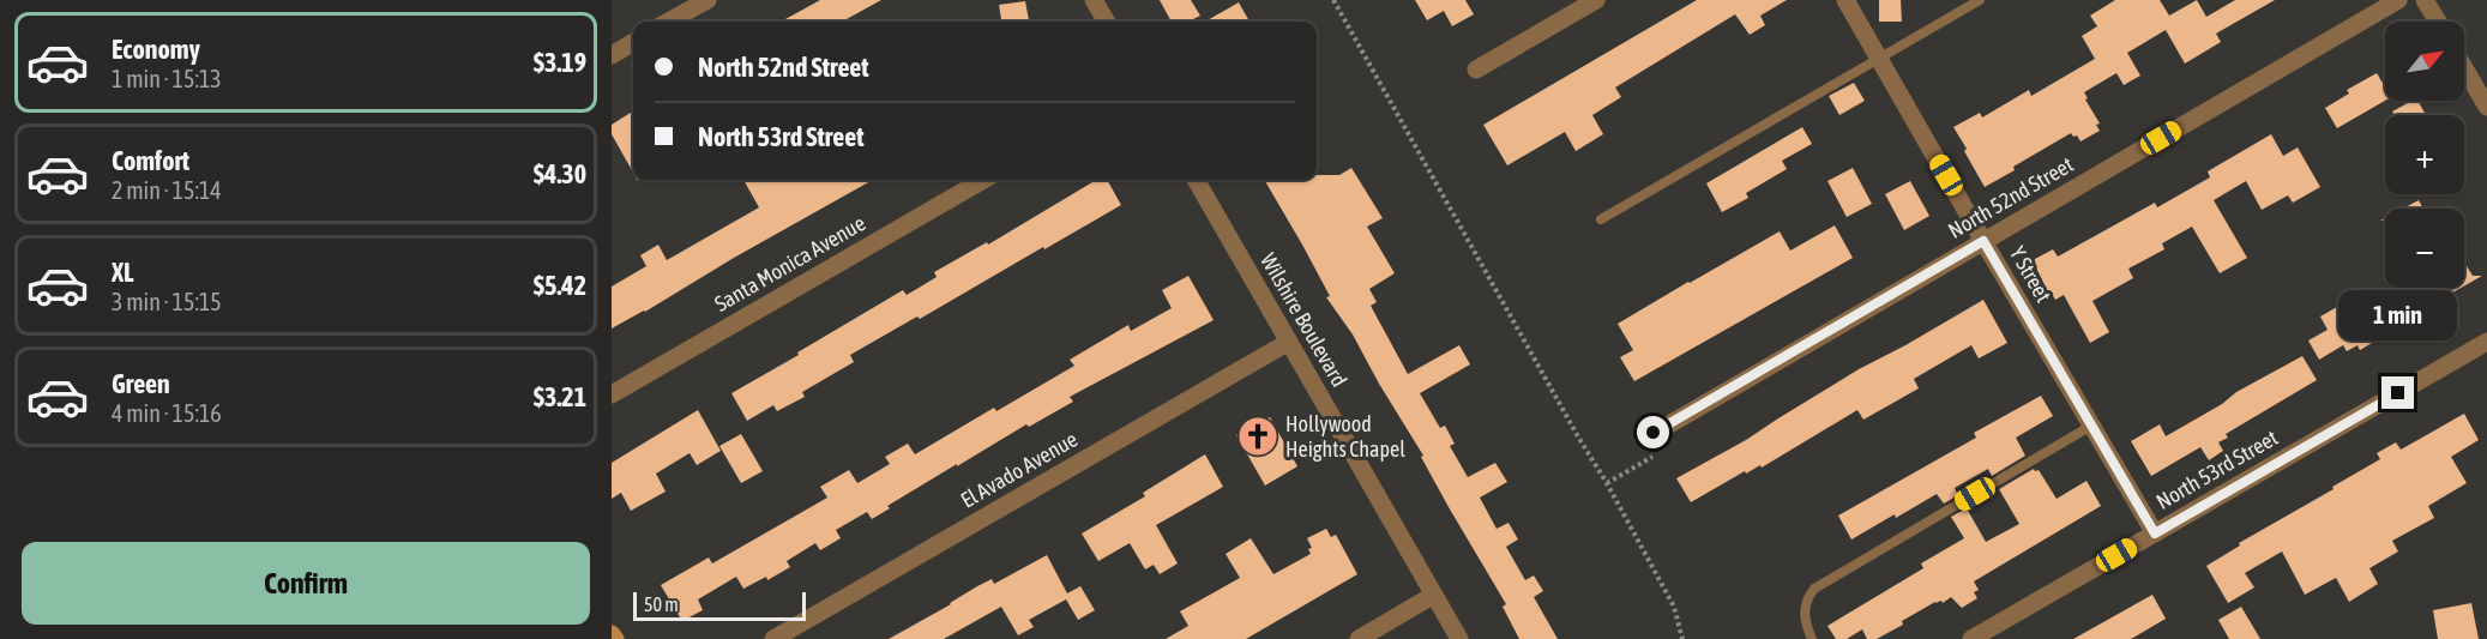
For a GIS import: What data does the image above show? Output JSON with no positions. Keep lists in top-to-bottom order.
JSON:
{
  "streets": {
    "street": [
      "North 52nd Street",
      "Santa Monica Avenue",
      "Y Street",
      "Wilshire Boulevard",
      "El Avado Avenue",
      "North 53rd Street"
    ]
  },
  "crossings": [
    ["North 52nd Street", "Y Street"],
    ["Y Street", "North 53rd Street"],
    ["Wilshire Boulevard", "El Avado Avenue"]
  ],
  "places": {
    "church": ["Hollywood Heights Chapel"]
  },
  "scale_bar": "50 m",
  "north": "top right",
  "page": {
    "list": [
      {
        "name": "Economy",
        "note": "1 min · 15:13",
        "value": "$3.19"
      },
      {
        "name": "Comfort",
        "note": "2 min · 15:14",
        "value": "$4.30"
      },
      {
        "name": "XL",
        "note": "3 min · 15:15",
        "value": "$5.42"
      },
      {
        "name": "Green",
        "note": "4 min · 15:16",
        "value": "$3.21"
      }
    ],
    "map_buttons": ["+", "−"],
    "banner": ["North 52nd Street", "North 53rd Street"],
    "bubble": "1 min",
    "buttons": "Confirm",
    "scale": "50 m"
  }
}
